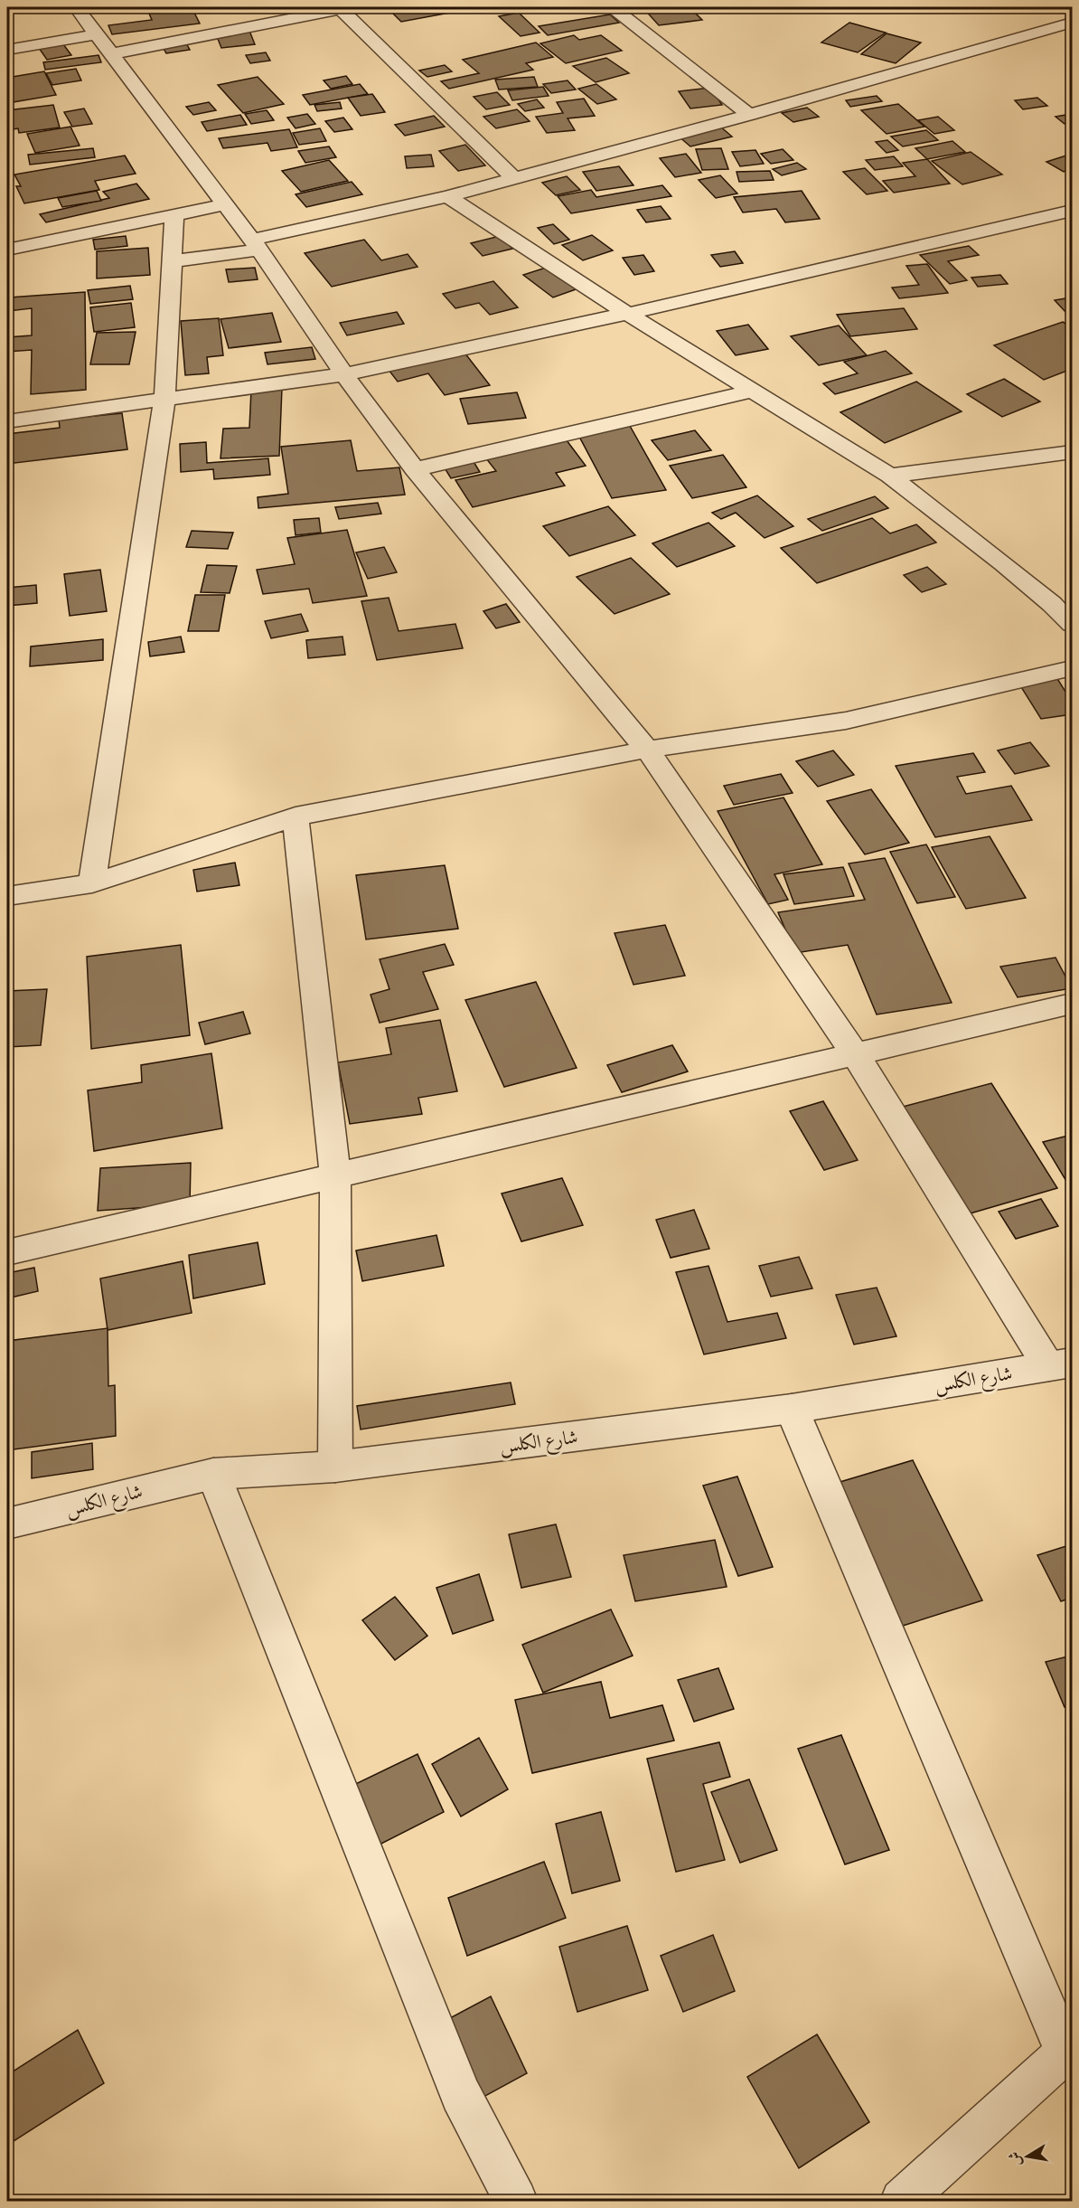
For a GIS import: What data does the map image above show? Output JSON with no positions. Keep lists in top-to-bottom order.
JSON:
{
  "streets": {
    "street": ["شارع الكلس"]
  },
  "north": "left"
}
